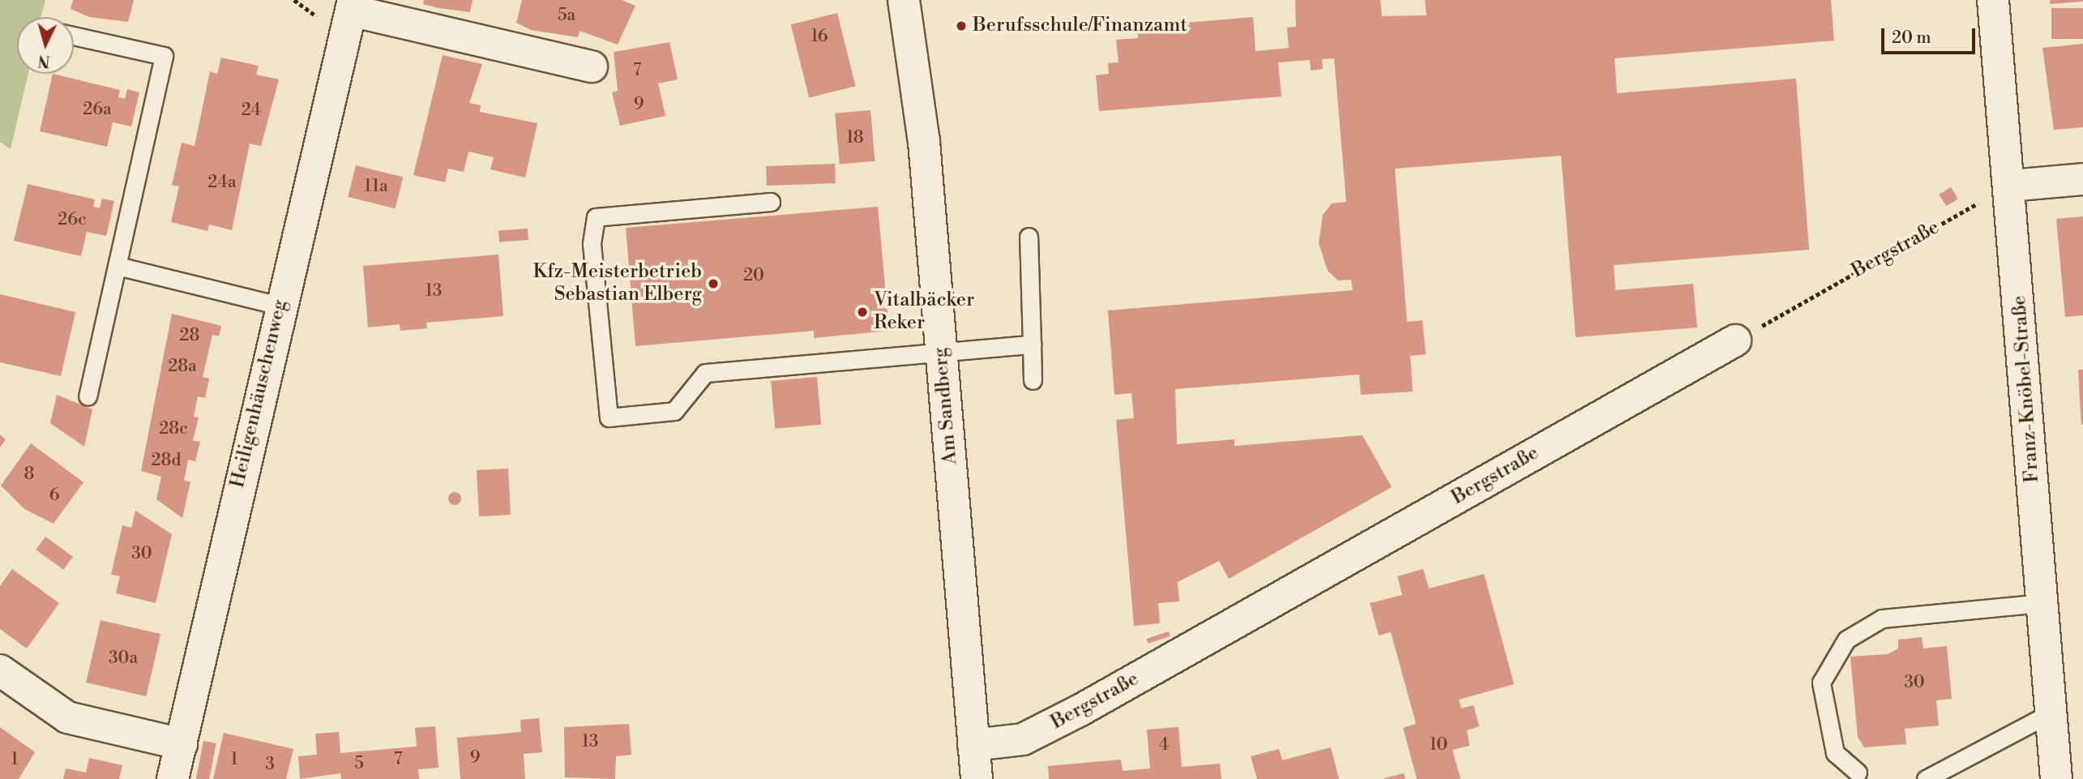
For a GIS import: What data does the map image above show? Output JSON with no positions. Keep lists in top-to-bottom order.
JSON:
{
  "streets": {
    "street": [
      "Bergstraße",
      "Franz-Knöbel-Straße",
      "Heiligenhäuschenweg",
      "Am Sandberg"
    ]
  },
  "crossings": [
    ["Bergstraße", "Franz-Knöbel-Straße"],
    ["Bergstraße", "Am Sandberg"]
  ],
  "places": ["Berufsschule/Finanzamt", "Kfz-Meisterbetrieb Sebastian Elberg", "Vitalbäcker Reker"],
  "house_numbers": [
    "5a",
    "16",
    "7",
    "9",
    "26a",
    "24",
    "18",
    "24a",
    "11a",
    "26c",
    "20",
    "13",
    "28",
    "28a",
    "28c",
    "28d",
    "8",
    "6",
    "30",
    "30a",
    "30",
    "13",
    "4",
    "10",
    "9",
    "1",
    "1",
    "7",
    "5",
    "3"
  ],
  "scale_bar": "20 m",
  "north": "bottom"
}
